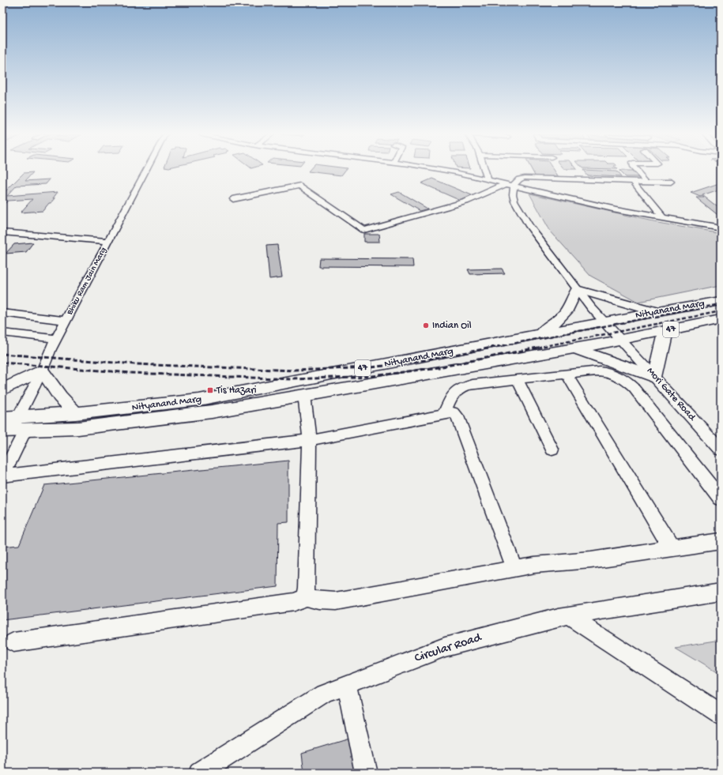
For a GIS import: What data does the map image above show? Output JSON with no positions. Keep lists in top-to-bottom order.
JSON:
{
  "streets": {
    "main road": ["Nityanand Marg", "47"],
    "street": ["Bhiku Ram Jain Marg", "Mori Gate Road", "Circular Road"]
  },
  "crossings": [
    ["Bhiku Ram Jain Marg", "Nityanand Marg"],
    ["Nityanand Marg", "Mori Gate Road"]
  ],
  "places": {
    "other": ["Indian Oil"],
    "transit": ["Tis Hazari"]
  }
}
